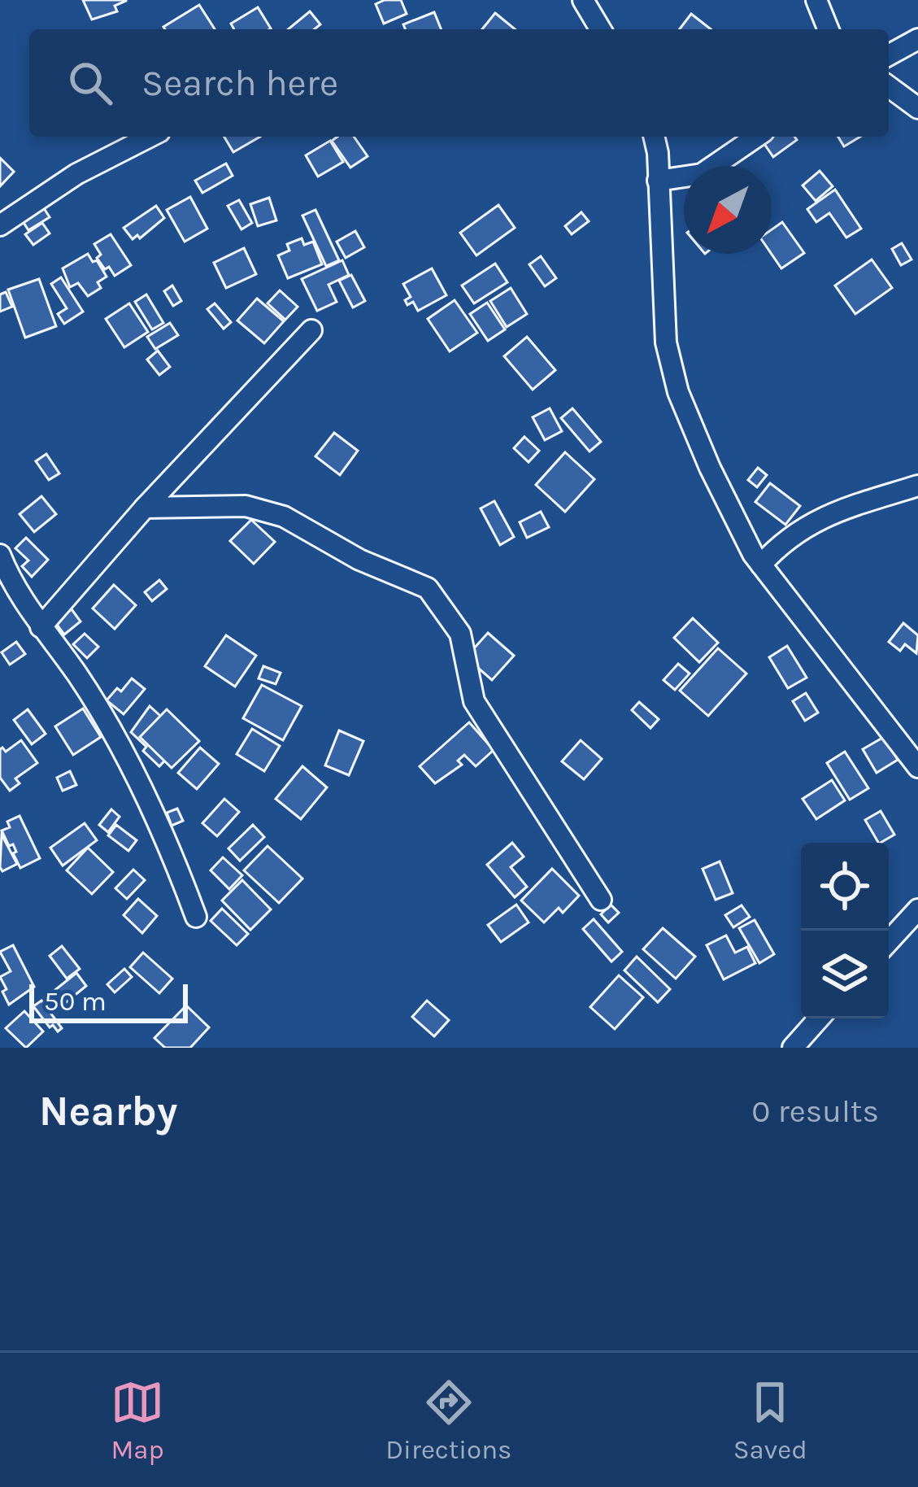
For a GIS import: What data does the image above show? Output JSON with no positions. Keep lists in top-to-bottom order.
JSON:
{
  "scale_bar": "50 m",
  "north": "bottom left",
  "page": {
    "search": "Search here",
    "scale": "50 m",
    "heading": ["Nearby", "0 results"],
    "nav": ["Map", "Directions", "Saved"]
  }
}
